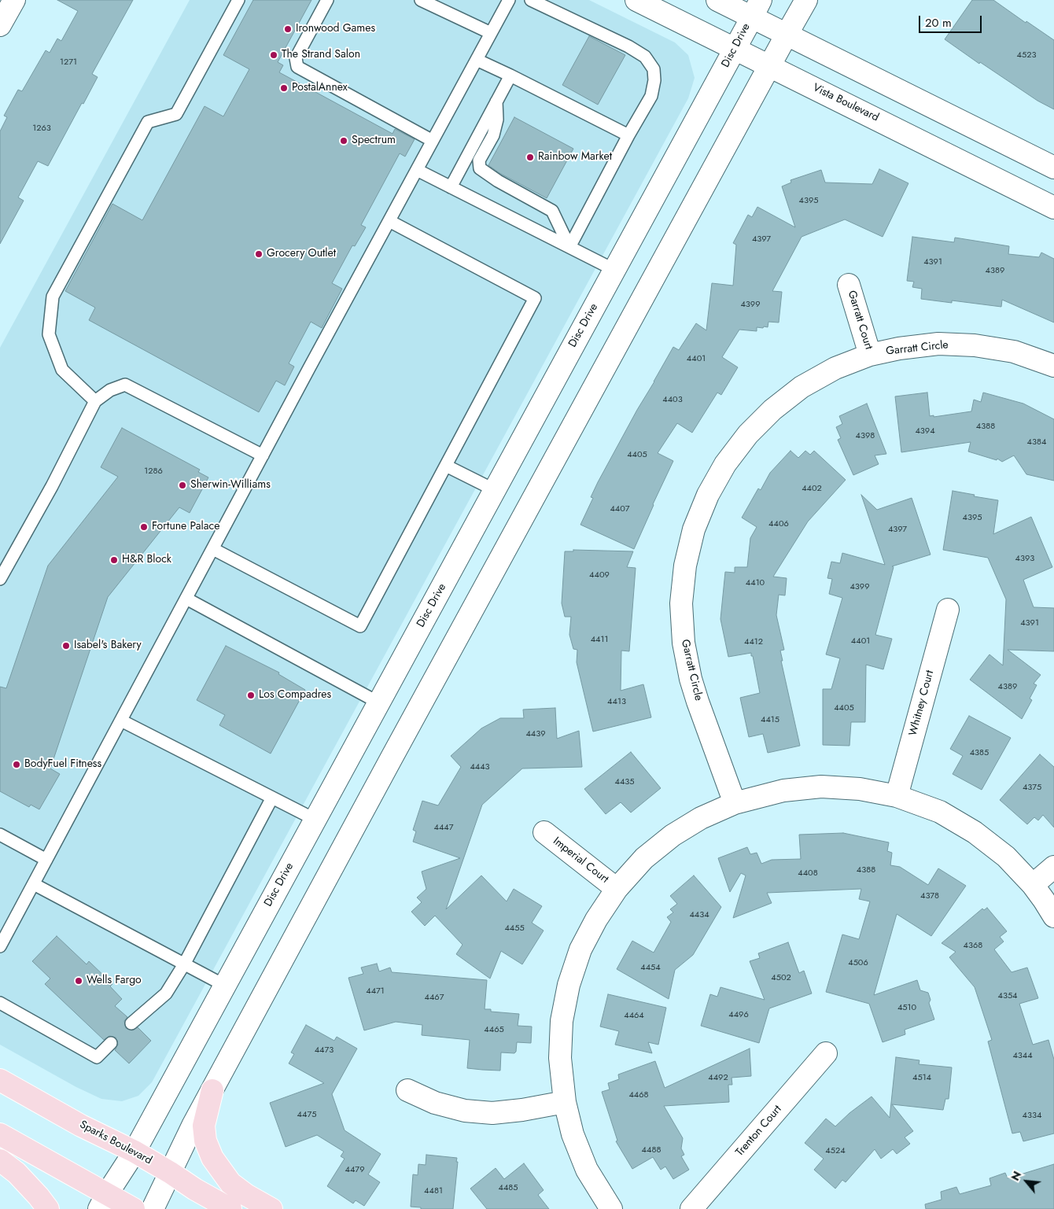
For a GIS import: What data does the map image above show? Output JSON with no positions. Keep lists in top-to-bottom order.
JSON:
{
  "streets": {
    "main road": [
      "Disc Drive",
      "Vista Boulevard",
      "Garratt Court",
      "Garratt Circle",
      "Whitney Court",
      "Imperial Court",
      "Trenton Court",
      "Sparks Boulevard"
    ]
  },
  "crossings": [
    ["Disc Drive", "Vista Boulevard"],
    ["Disc Drive", "Sparks Boulevard"],
    ["Garratt Court", "Garratt Circle"]
  ],
  "places": [
    "Ironwood Games",
    "The Strand Salon",
    "PostalAnnex",
    "Spectrum",
    "Rainbow Market",
    "Grocery Outlet",
    "Sherwin-Williams",
    "Fortune Palace",
    "H&R Block",
    "Isabel's Bakery",
    "Los Compadres",
    "BodyFuel Fitness",
    "Wells Fargo"
  ],
  "house_numbers": [
    "4523",
    "1271",
    "1263",
    "4395",
    "4397",
    "4391",
    "4389",
    "4399",
    "4401",
    "4403",
    "4388",
    "4394",
    "4398",
    "4384",
    "4405",
    "1286",
    "4402",
    "4407",
    "4395",
    "4406",
    "4397",
    "4393",
    "4409",
    "4410",
    "4399",
    "4391",
    "4411",
    "4401",
    "4412",
    "4389",
    "4413",
    "4405",
    "4415",
    "4439",
    "4385",
    "4443",
    "4435",
    "4375",
    "4447",
    "4388",
    "4408",
    "4378",
    "4434",
    "4455",
    "4368",
    "4506",
    "4454",
    "4502",
    "4471",
    "4354",
    "4467",
    "4510",
    "4496",
    "4464",
    "4465",
    "4473",
    "4344",
    "4492",
    "4514",
    "4468",
    "4475",
    "4334",
    "4488",
    "4524",
    "4479",
    "4485",
    "4481"
  ],
  "scale_bar": "20 m",
  "north": "top left"
}
